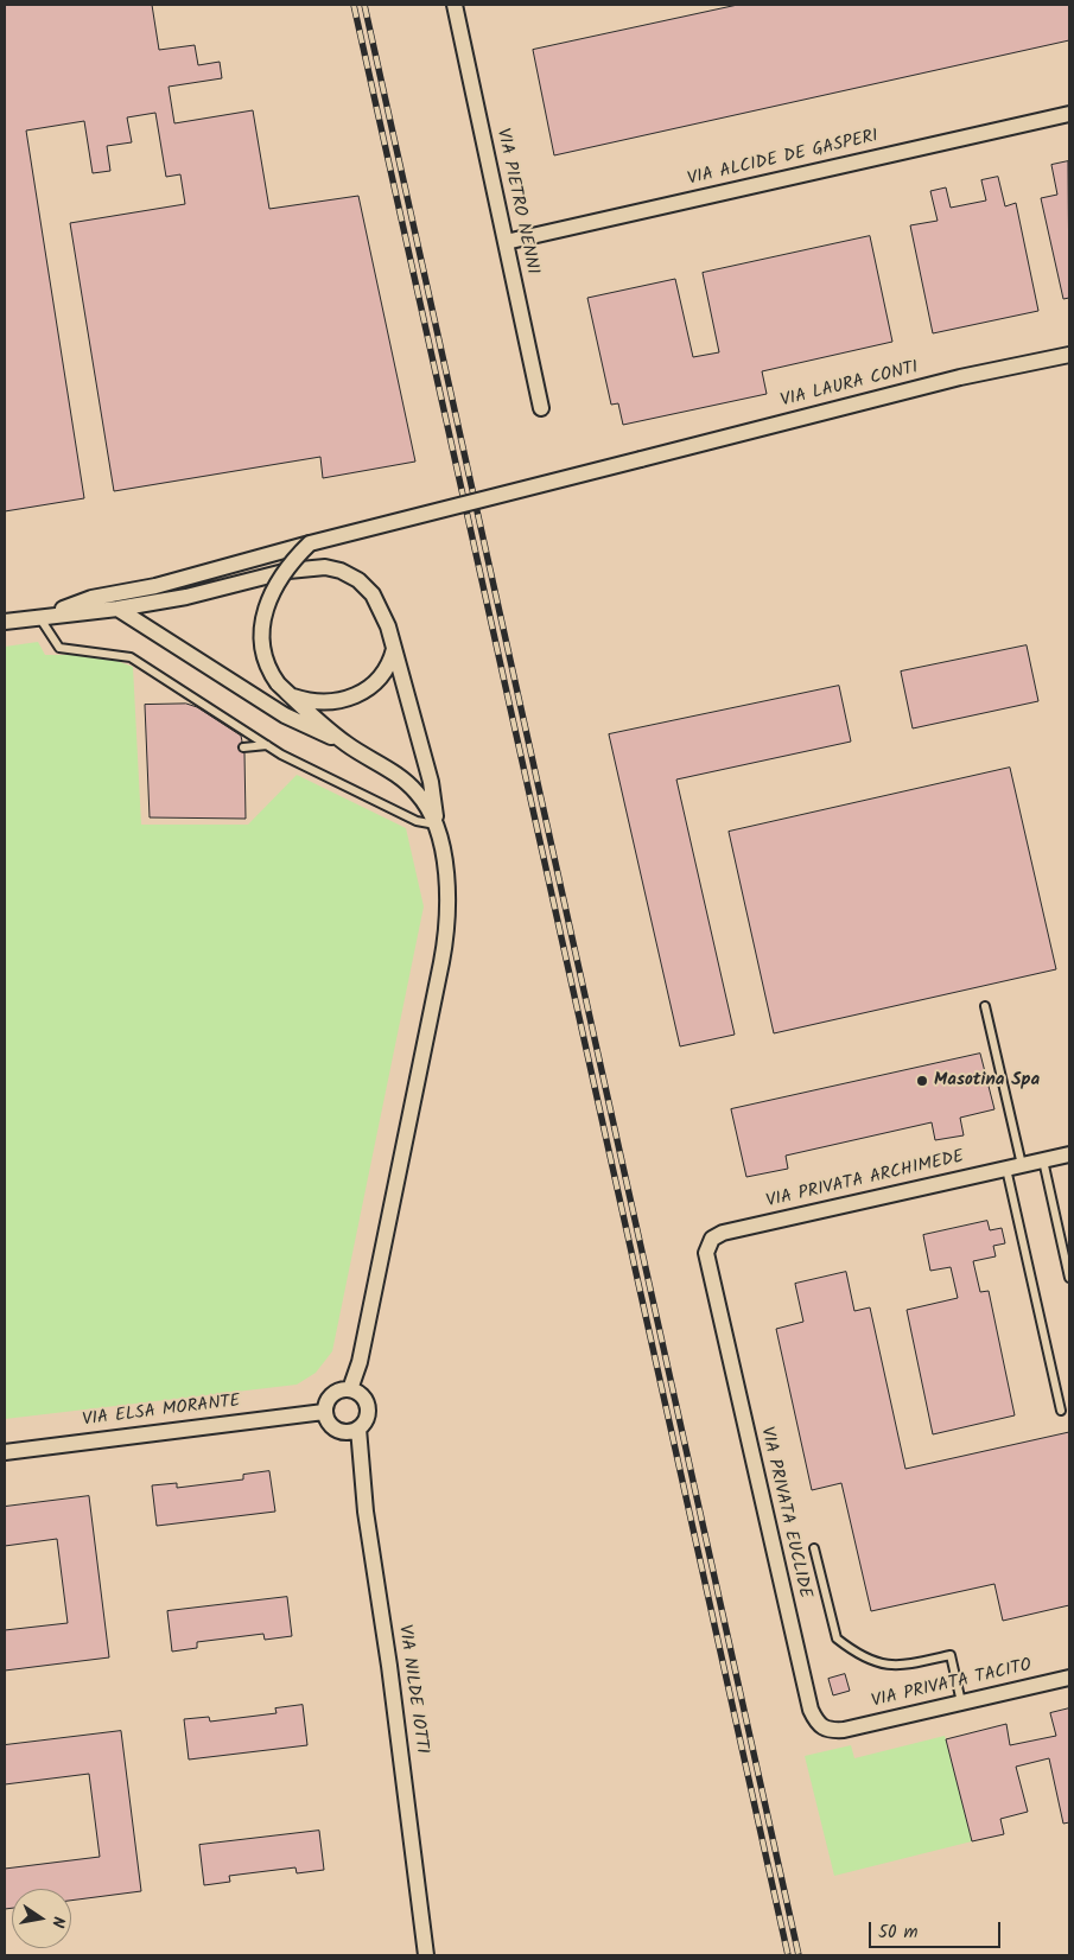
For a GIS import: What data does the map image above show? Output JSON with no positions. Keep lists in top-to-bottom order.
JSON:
{
  "streets": {
    "street": [
      "VIA ALCIDE DE GASPERI",
      "VIA PIETRO NENNI",
      "VIA LAURA CONTI",
      "VIA PRIVATA ARCHIMEDE",
      "VIA ELSA MORANTE",
      "VIA PRIVATA EUCLIDE",
      "VIA PRIVATA TACITO",
      "VIA NILDE IOTTI"
    ]
  },
  "crossings": [
    ["VIA ALCIDE DE GASPERI", "VIA PIETRO NENNI"],
    ["VIA PRIVATA ARCHIMEDE", "VIA PRIVATA EUCLIDE"],
    ["VIA ELSA MORANTE", "VIA NILDE IOTTI"],
    ["VIA PRIVATA EUCLIDE", "VIA PRIVATA TACITO"]
  ],
  "places": ["Masotina Spa"],
  "scale_bar": "50 m",
  "north": "right"
}
